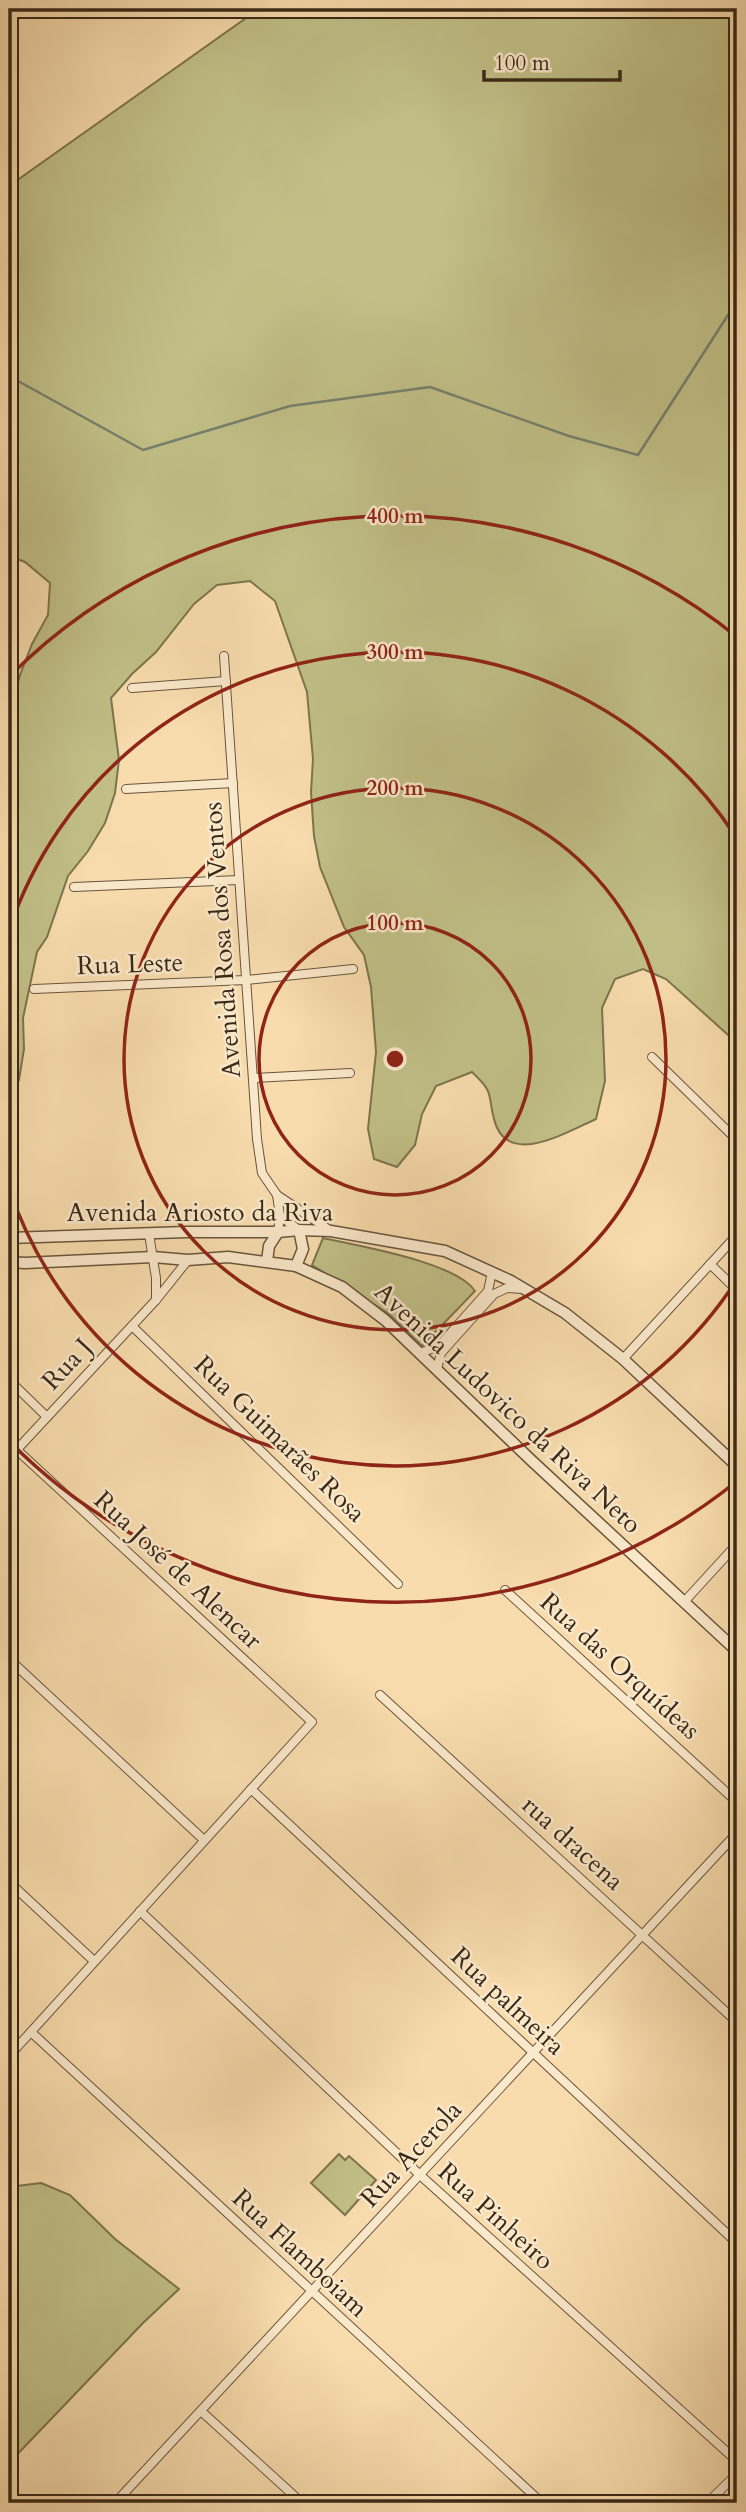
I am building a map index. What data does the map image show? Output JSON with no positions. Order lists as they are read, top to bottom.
{
  "streets": {
    "street": [
      "Avenida Rosa dos Ventos",
      "Rua Leste",
      "Avenida Ariosto da Riva",
      "Rua J",
      "Avenida Ludovico da Riva Neto",
      "Rua Guimarães Rosa",
      "Rua José de Alencar",
      "Rua das Orquídeas",
      "rua dracena",
      "Rua palmeira",
      "Rua Acerola",
      "Rua Pinheiro",
      "Rua Flamboiam"
    ]
  },
  "crossings": [
    ["Avenida Rosa dos Ventos", "Rua Leste"],
    ["Avenida Rosa dos Ventos", "Avenida Ariosto da Riva"],
    ["Rua J", "Avenida Ludovico da Riva Neto"],
    ["Rua J", "Rua Guimarães Rosa"],
    ["Rua J", "Rua José de Alencar"],
    ["Rua José de Alencar", "Rua palmeira"],
    ["rua dracena", "Rua Acerola"],
    ["Rua palmeira", "Rua Acerola"],
    ["Rua Acerola", "Rua Pinheiro"],
    ["Rua Acerola", "Rua Flamboiam"]
  ],
  "scale_bar": "100 m",
  "rings": [
    "400 m",
    "300 m",
    "200 m",
    "100 m"
  ]
}
